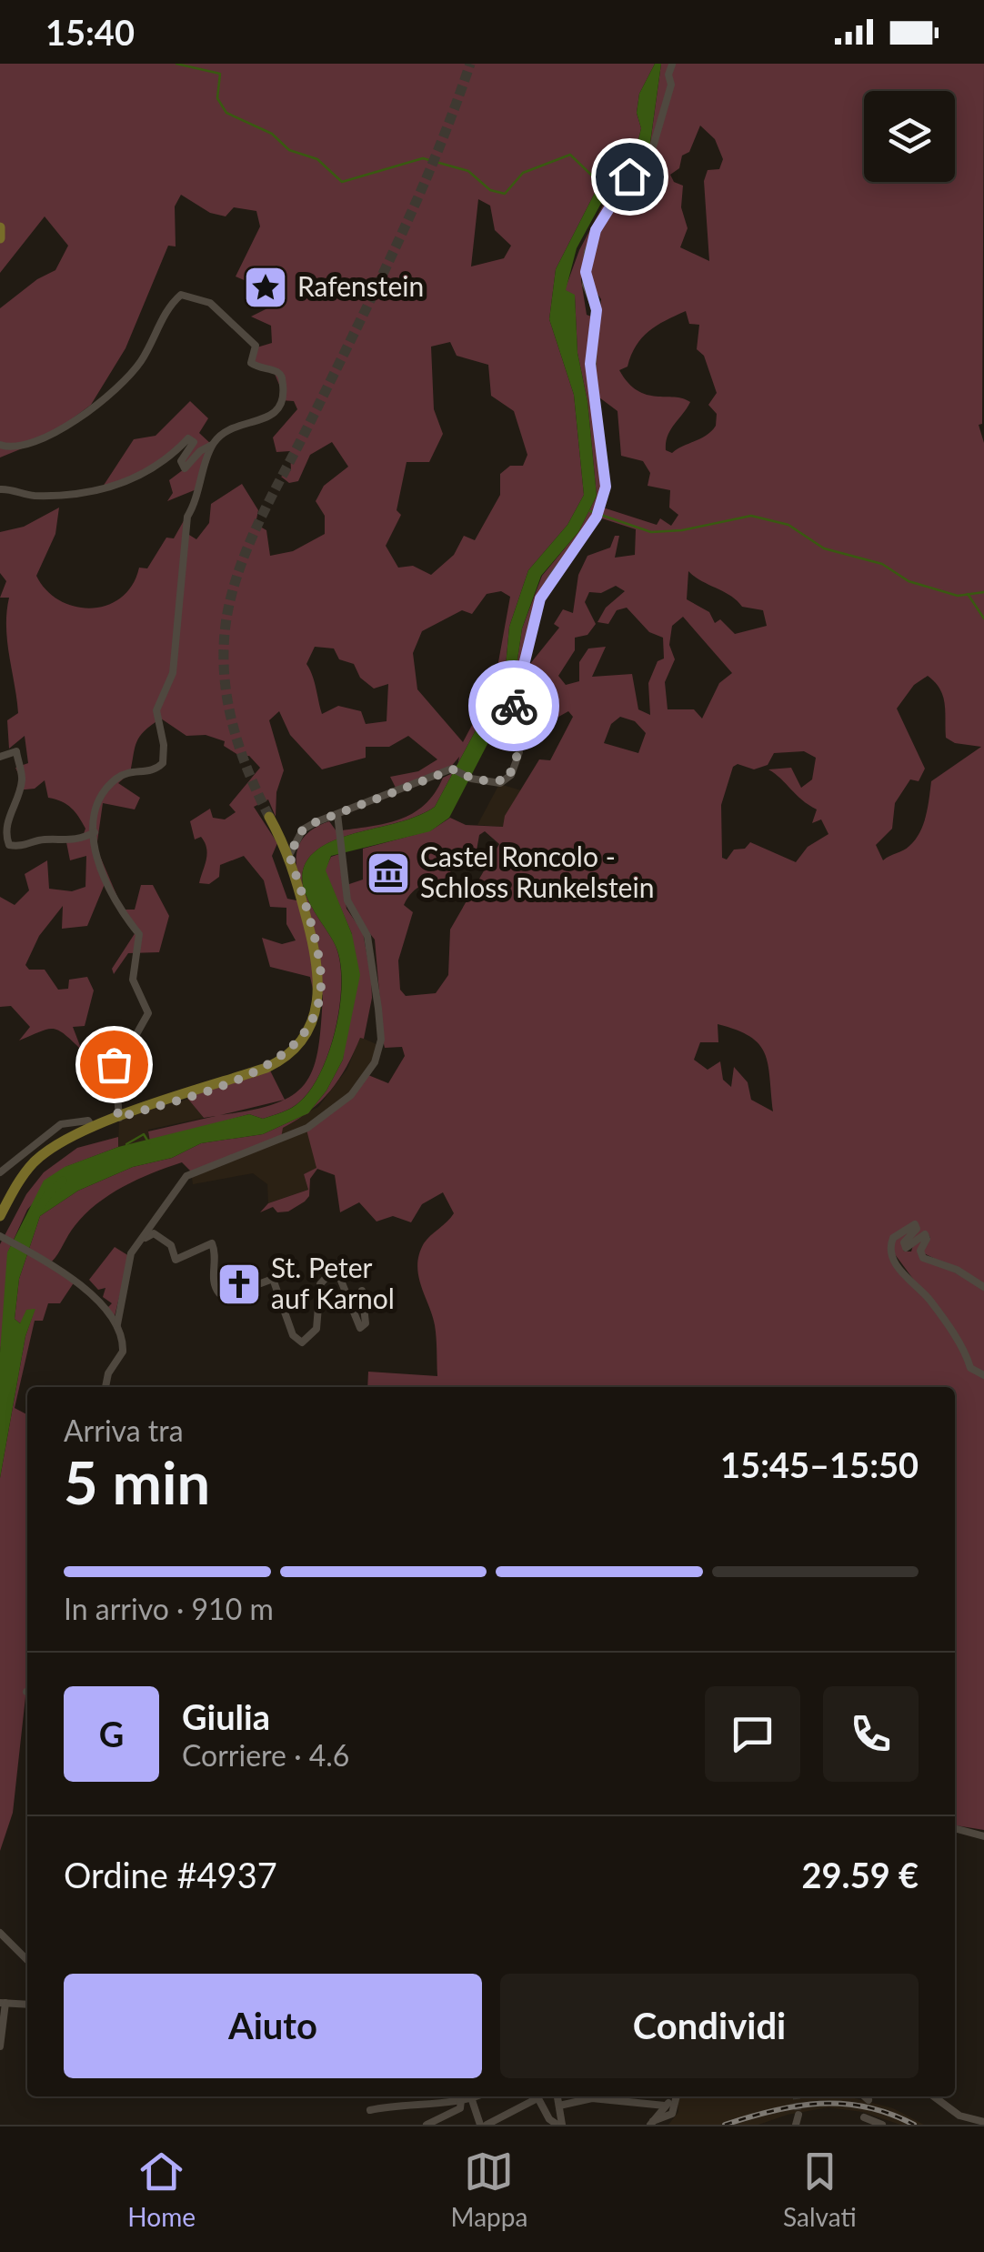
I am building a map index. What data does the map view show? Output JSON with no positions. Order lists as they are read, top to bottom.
{
  "places": {
    "place": ["Rafenstein"],
    "museum": ["Castel Roncolo - Schloss Runkelstein"],
    "church": ["St. Peter auf Karnol"]
  },
  "page": {
    "status": "15:40",
    "heading": ["5 min", "Arriva tra", "15:45–15:50"],
    "panel": [
      "Giulia",
      "Corriere · 4.6",
      "Ordine #4937",
      "29.59 €"
    ],
    "bar": "In arrivo · 910 m",
    "round": "G",
    "buttons": ["Aiuto", "Condividi"],
    "tabs": ["Home", "Mappa", "Salvati"]
  }
}
